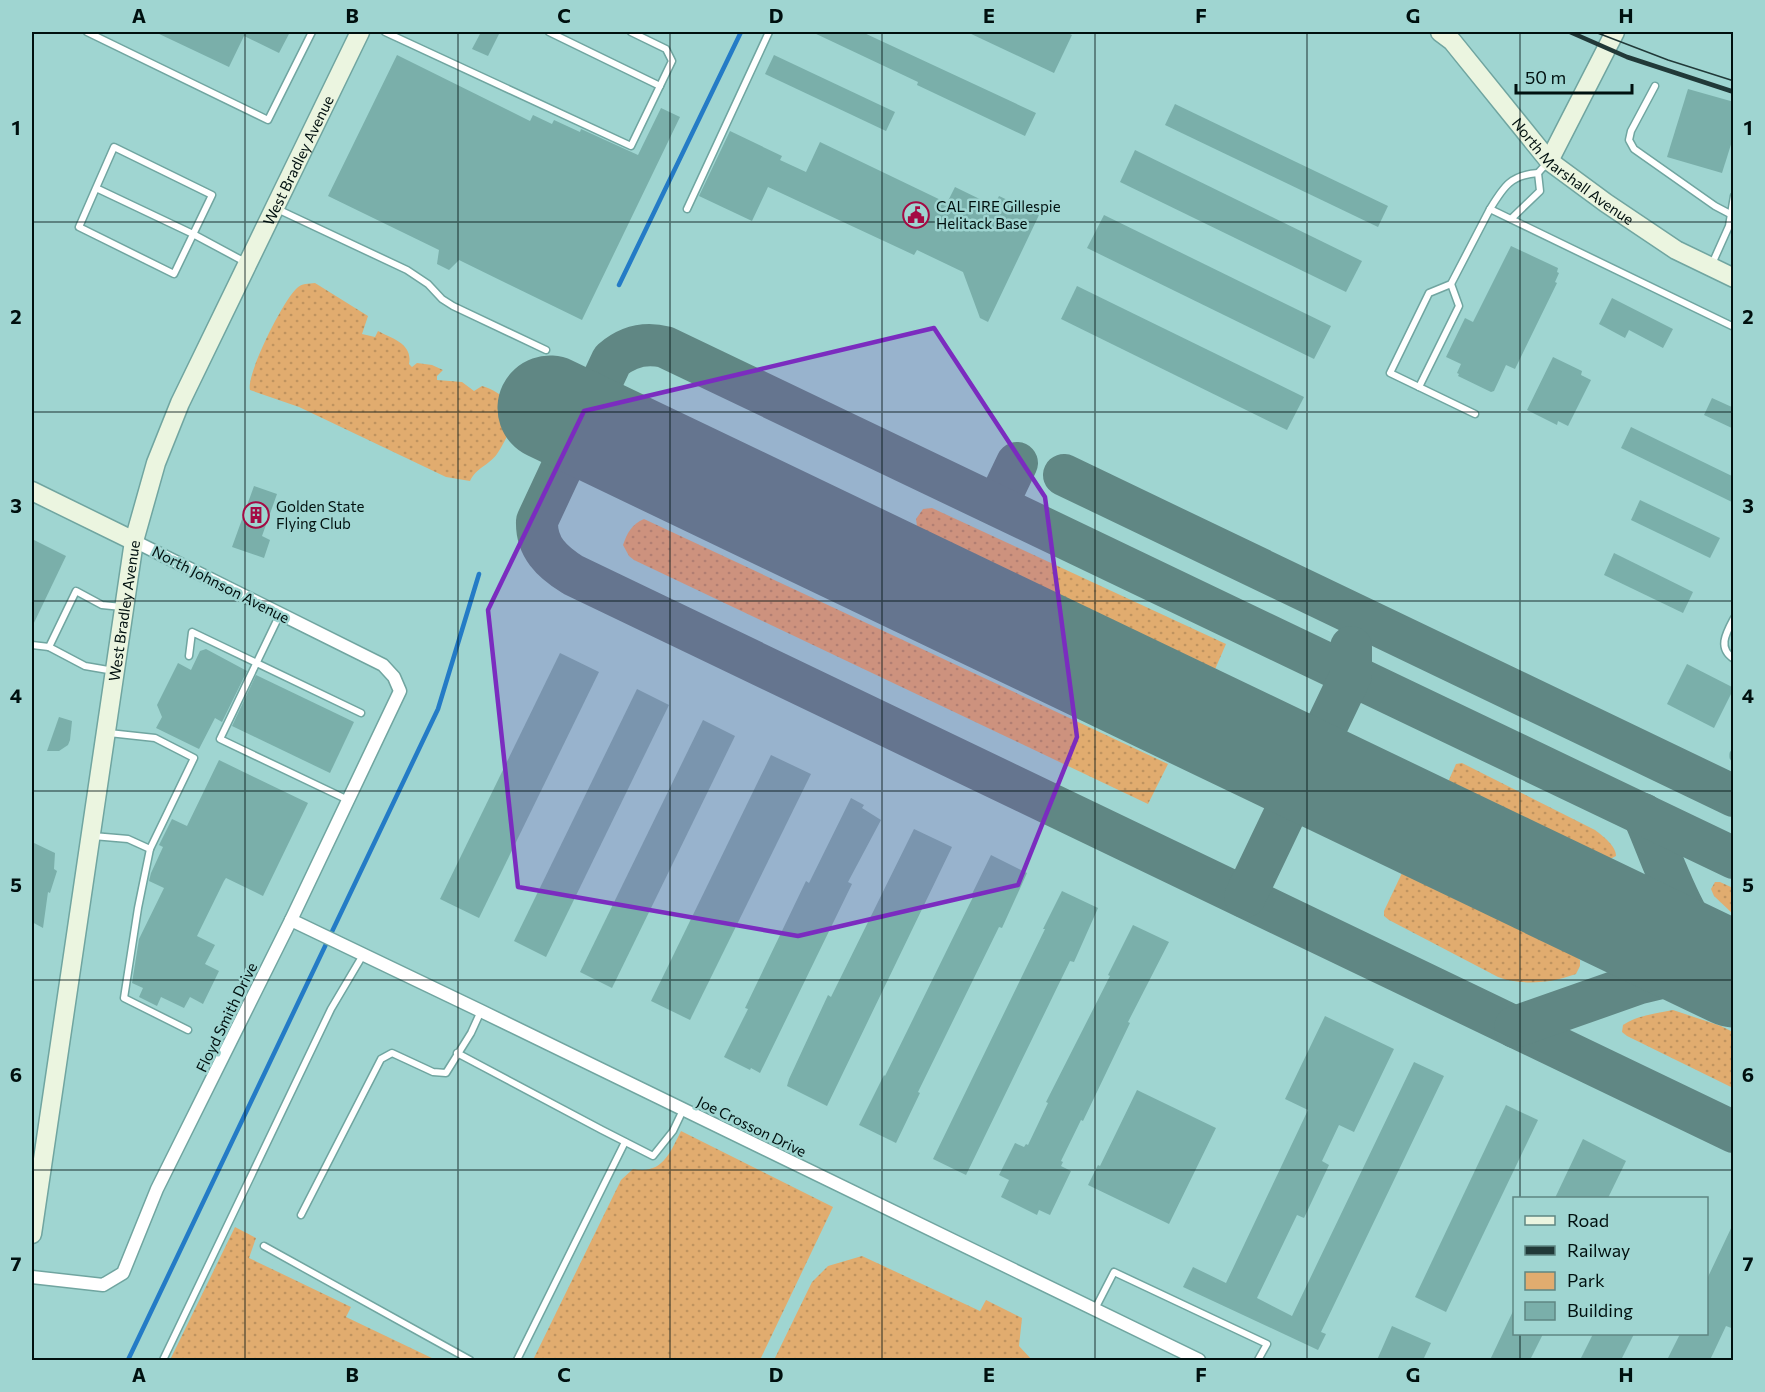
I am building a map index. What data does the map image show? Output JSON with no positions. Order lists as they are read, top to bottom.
{
  "streets": {
    "main road": ["West Bradley Avenue", "North Marshall Avenue", "North Johnson Avenue"],
    "street": ["Floyd Smith Drive", "Joe Crosson Drive"]
  },
  "crossings": [
    ["West Bradley Avenue", "North Johnson Avenue"],
    ["North Johnson Avenue", "Floyd Smith Drive"],
    ["Floyd Smith Drive", "Joe Crosson Drive"]
  ],
  "places": {
    "public building": ["CAL FIRE Gillespie Helitack Base"],
    "building": ["Golden State Flying Club"]
  },
  "legend": [
    "Road",
    "Railway",
    "Park",
    "Building"
  ],
  "scale_bar": "50 m",
  "grid": {
    "columns": [
      "A",
      "B",
      "C",
      "D",
      "E",
      "F",
      "G",
      "H"
    ],
    "rows": [
      "1",
      "2",
      "3",
      "4",
      "5",
      "6",
      "7"
    ]
  }
}
